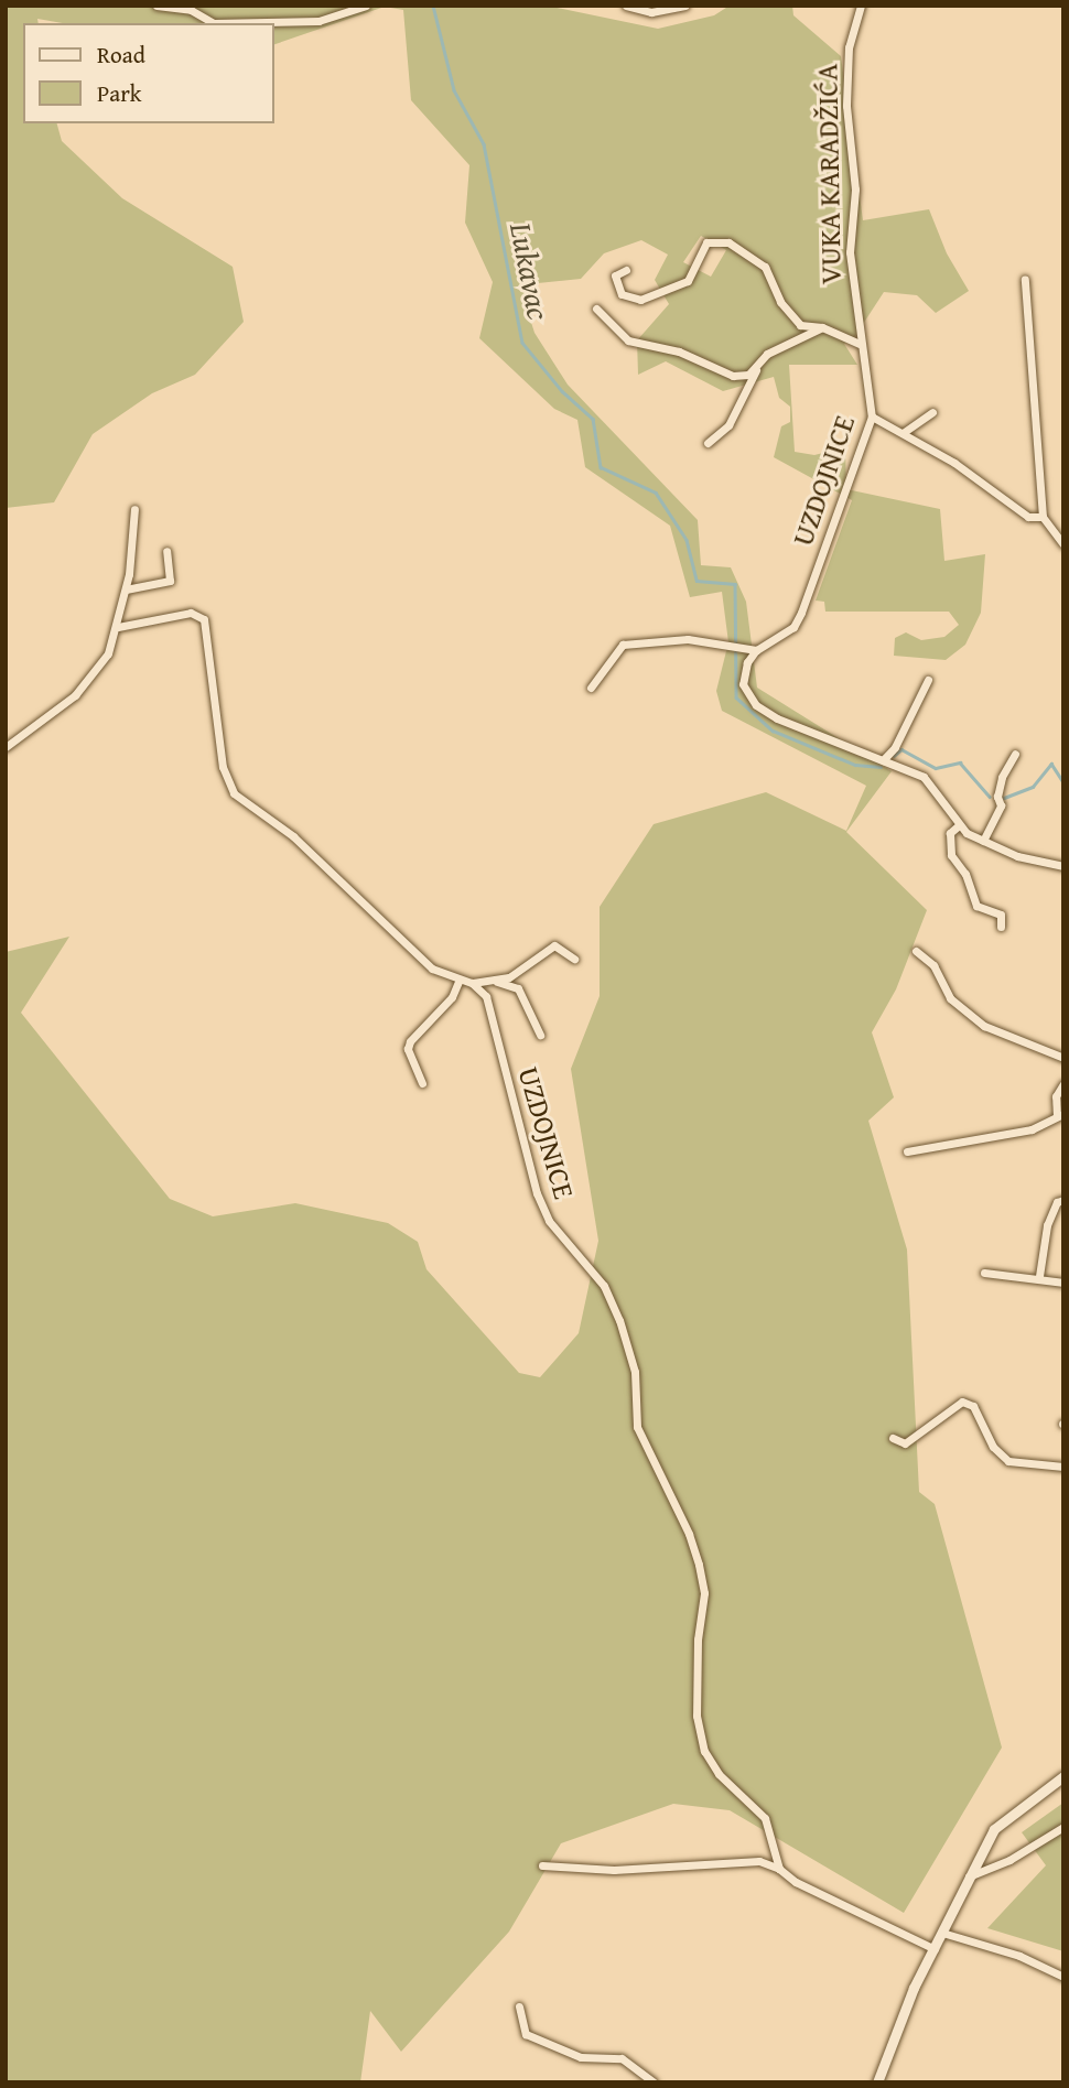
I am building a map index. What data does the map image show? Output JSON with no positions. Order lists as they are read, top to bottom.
{
  "streets": {
    "street": ["VUKA KARADŽIĆA", "UZDOJNICE"]
  },
  "crossings": [
    ["VUKA KARADŽIĆA", "UZDOJNICE"]
  ],
  "water": ["Lukavac"],
  "legend": ["Road", "Park"]
}
